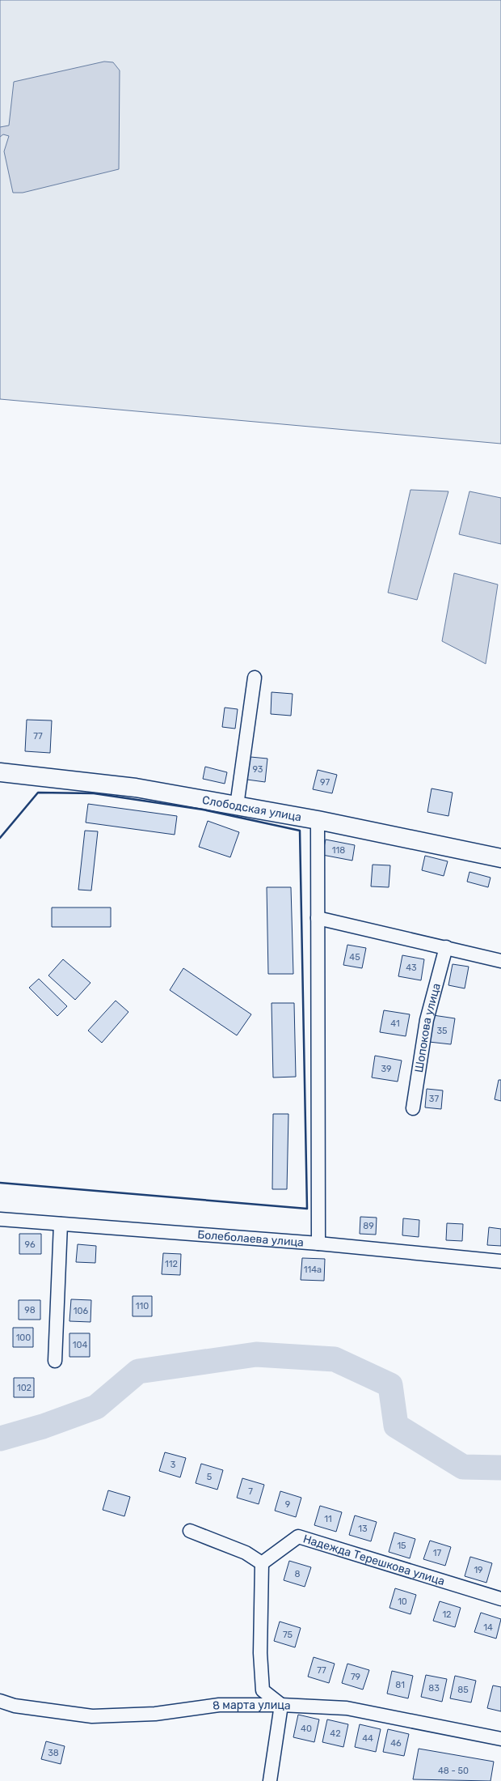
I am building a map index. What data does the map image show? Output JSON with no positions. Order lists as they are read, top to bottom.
{
  "streets": {
    "street": [
      "Слободская улица",
      "Шопокова улица",
      "Болеболаева улица",
      "Надежда Терешкова улица",
      "8 марта улица"
    ]
  },
  "house_numbers": [
    "77",
    "93",
    "97",
    "118",
    "45",
    "43",
    "41",
    "35",
    "39",
    "37",
    "89",
    "96",
    "112",
    "114а",
    "110",
    "98",
    "106",
    "100",
    "104",
    "102",
    "3",
    "5",
    "7",
    "9",
    "11",
    "13",
    "15",
    "17",
    "19",
    "8",
    "10",
    "12",
    "14",
    "75",
    "77",
    "79",
    "81",
    "83",
    "85",
    "40",
    "42",
    "44",
    "46",
    "38",
    "48 - 50"
  ]
}
